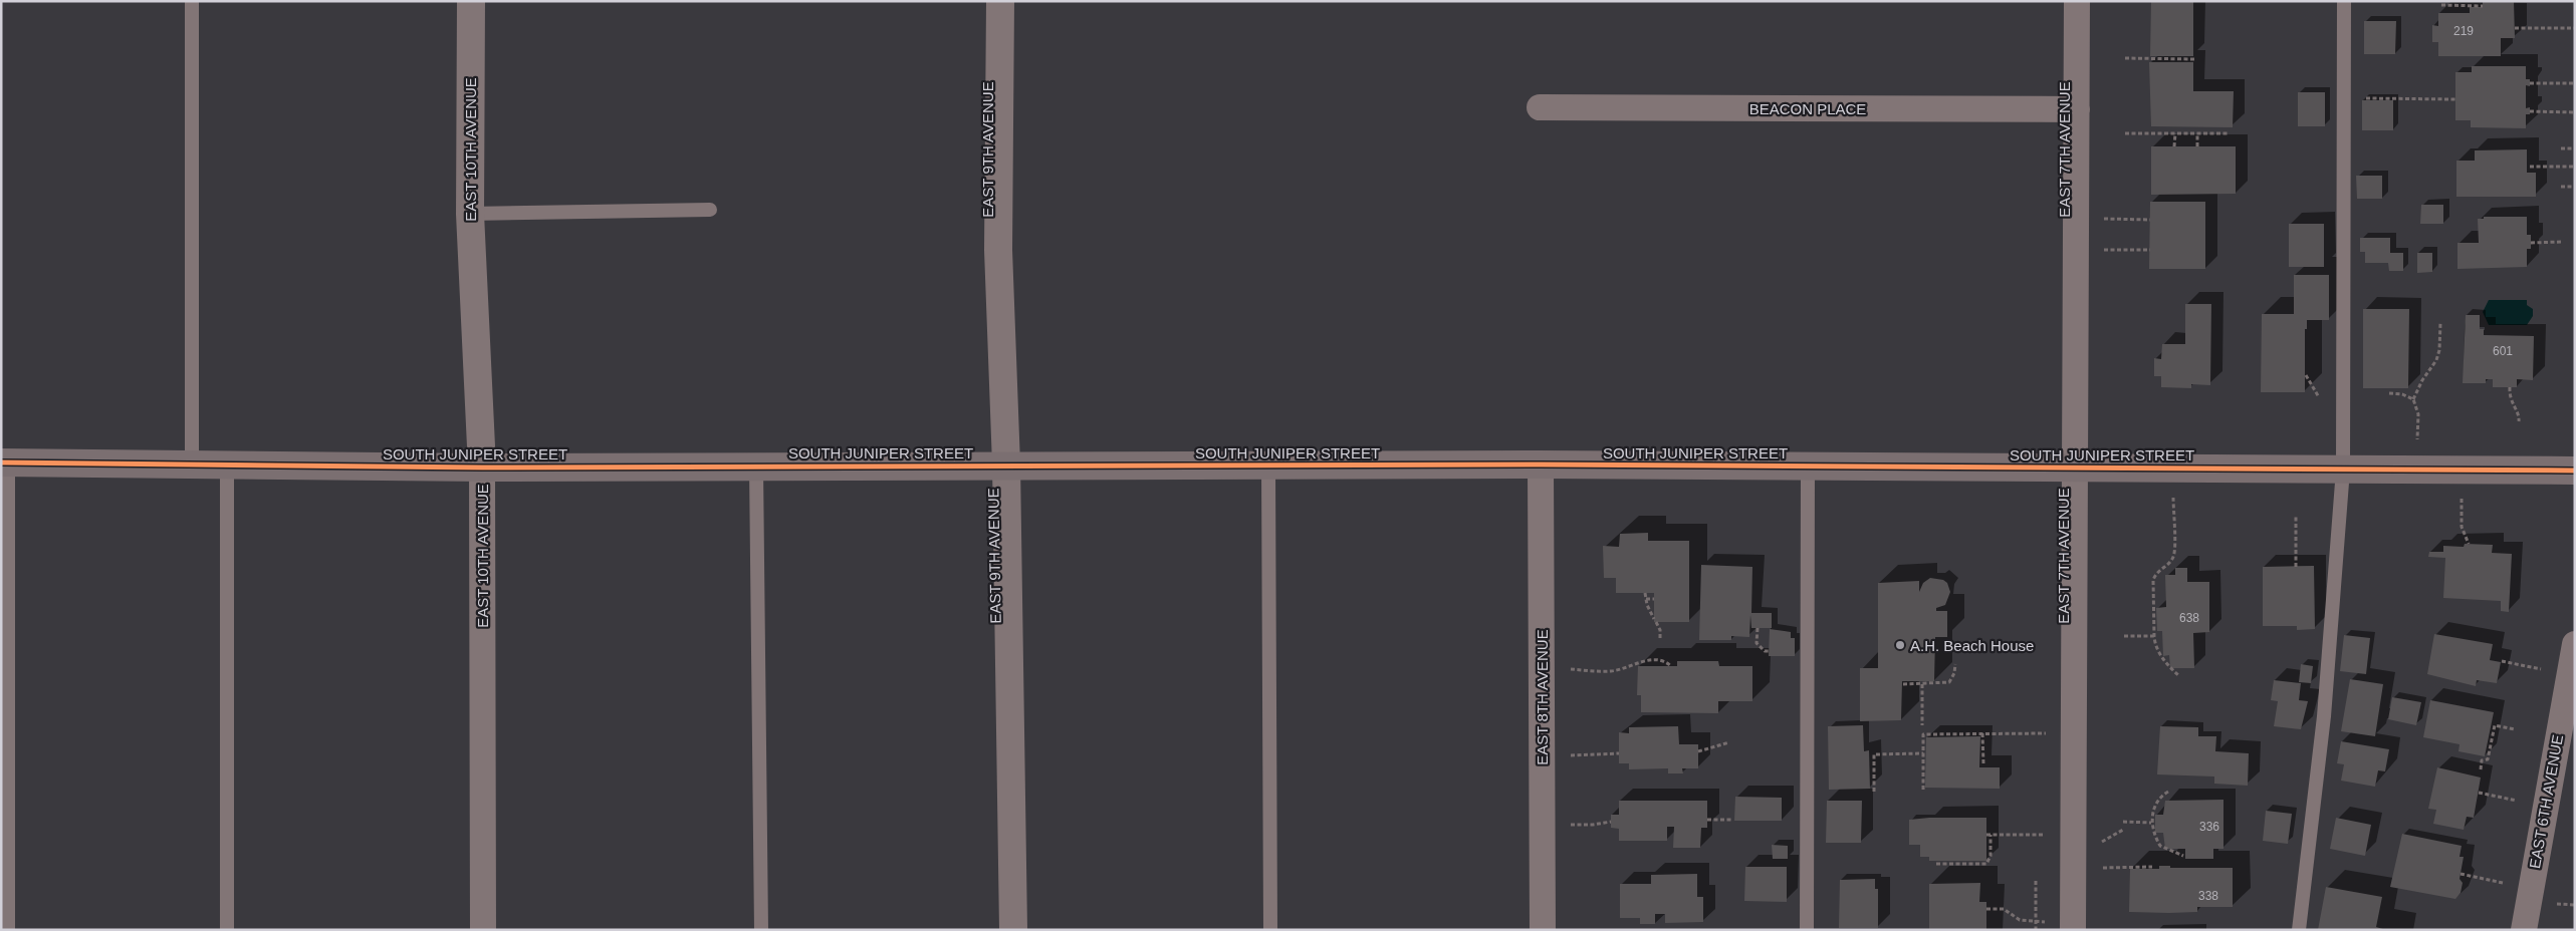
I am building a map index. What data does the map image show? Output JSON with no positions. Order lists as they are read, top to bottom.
{
  "streets": {
    "main road": ["SOUTH JUNIPER STREET"],
    "street": [
      "BEACON PLACE",
      "EAST 10TH AVENUE",
      "EAST 9TH AVENUE",
      "EAST 7TH AVENUE",
      "EAST 8TH AVENUE",
      "EAST 6TH AVENUE"
    ]
  },
  "crossings": [
    ["BEACON PLACE", "EAST 7TH AVENUE"],
    ["EAST 10TH AVENUE", "SOUTH JUNIPER STREET"],
    ["EAST 9TH AVENUE", "SOUTH JUNIPER STREET"],
    ["EAST 7TH AVENUE", "SOUTH JUNIPER STREET"],
    ["SOUTH JUNIPER STREET", "EAST 8TH AVENUE"]
  ],
  "places": ["A.H. Beach House"],
  "house_numbers": [
    "219",
    "601",
    "638",
    "336",
    "338"
  ]
}
